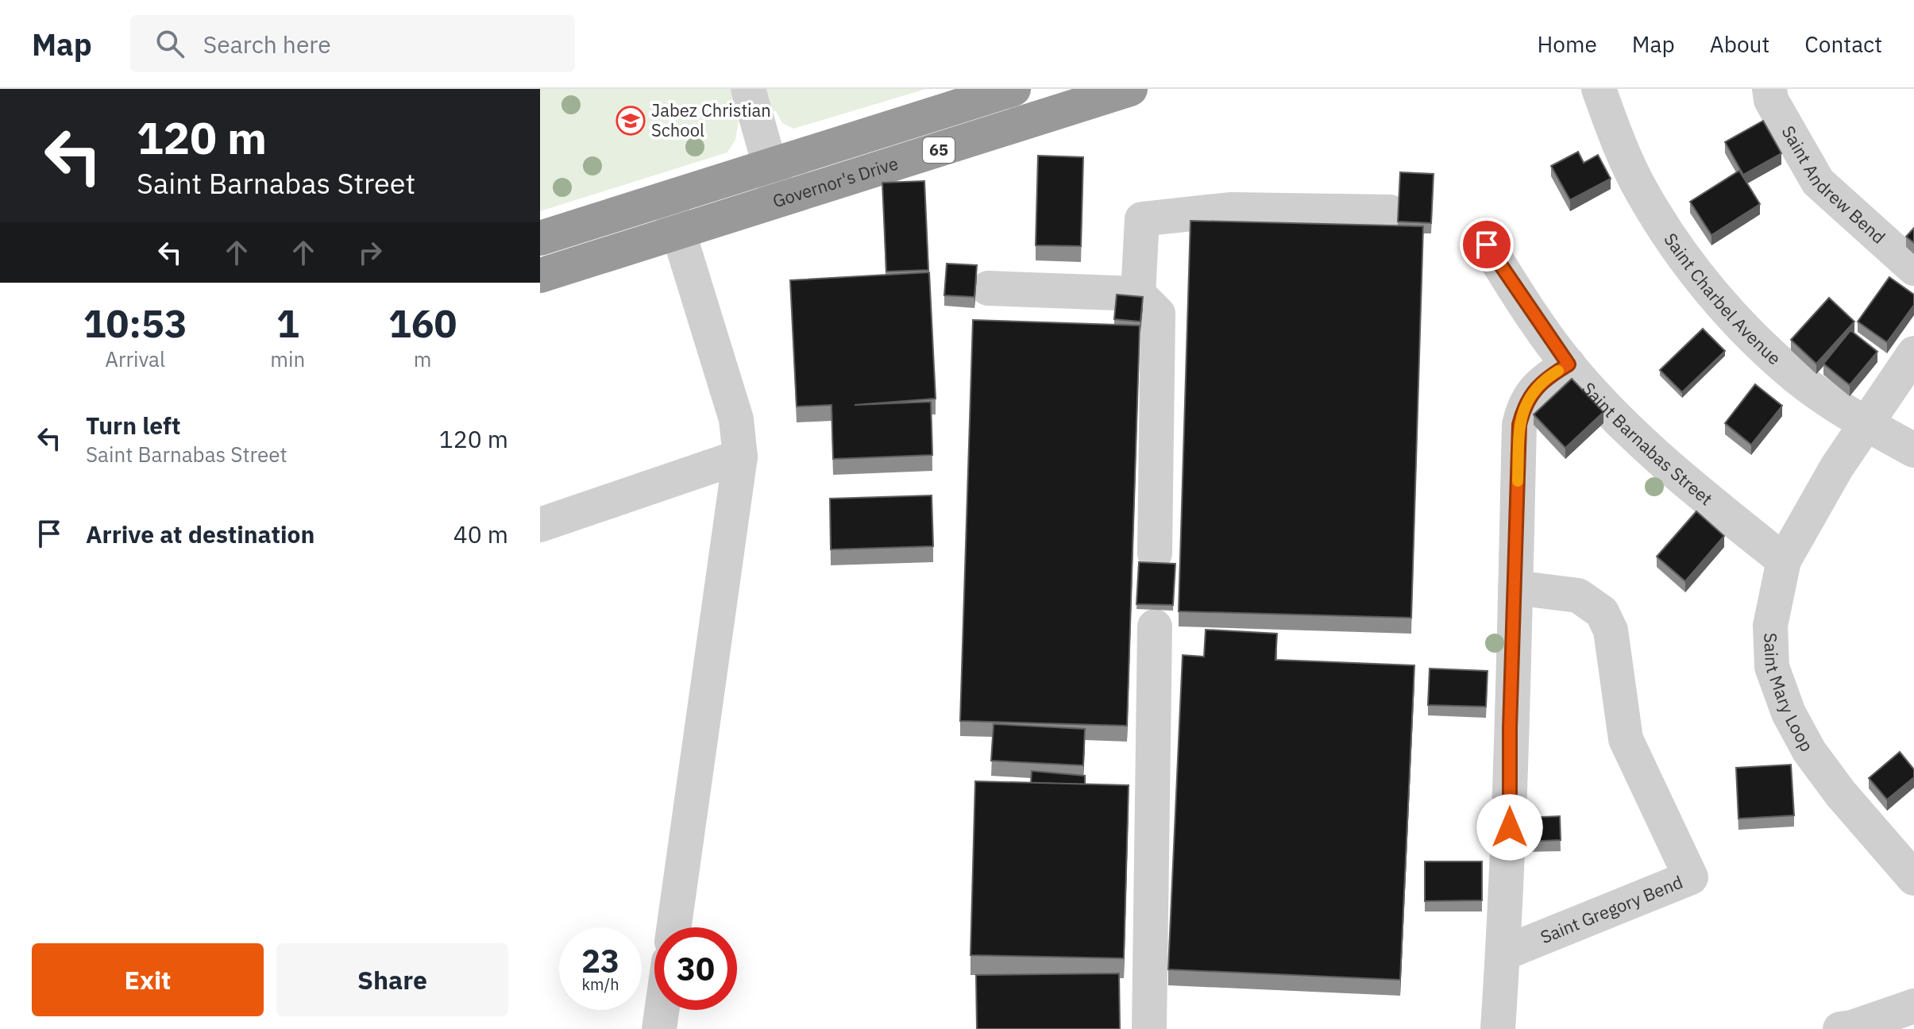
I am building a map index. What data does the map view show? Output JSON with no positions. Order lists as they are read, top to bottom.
{
  "streets": {
    "highway": ["65", "Governor's Drive"],
    "street": [
      "Saint Andrew Bend",
      "Saint Charbel Avenue",
      "Saint Barnabas Street",
      "Saint Mary Loop",
      "Saint Gregory Bend"
    ]
  },
  "crossings": [
    ["Saint Charbel Avenue", "Saint Mary Loop"],
    ["Saint Barnabas Street", "Saint Mary Loop"]
  ],
  "places": {
    "school or university": ["Jabez Christian School"]
  },
  "page": {
    "header": "Map",
    "search": "Search here",
    "nav": [
      "Home",
      "Map",
      "About",
      "Contact"
    ],
    "turn": ["120 m", "Saint Barnabas Street"],
    "eta": [
      "10:53",
      "Arrival",
      "1",
      "min",
      "160",
      "m"
    ],
    "list": [
      {
        "name": "Turn left",
        "note": "Saint Barnabas Street",
        "value": "120 m"
      },
      {
        "name": "Arrive at destination",
        "value": "40 m"
      }
    ],
    "speed": "23 km/h",
    "limit": "30",
    "buttons": ["Exit", "Share"]
  }
}
